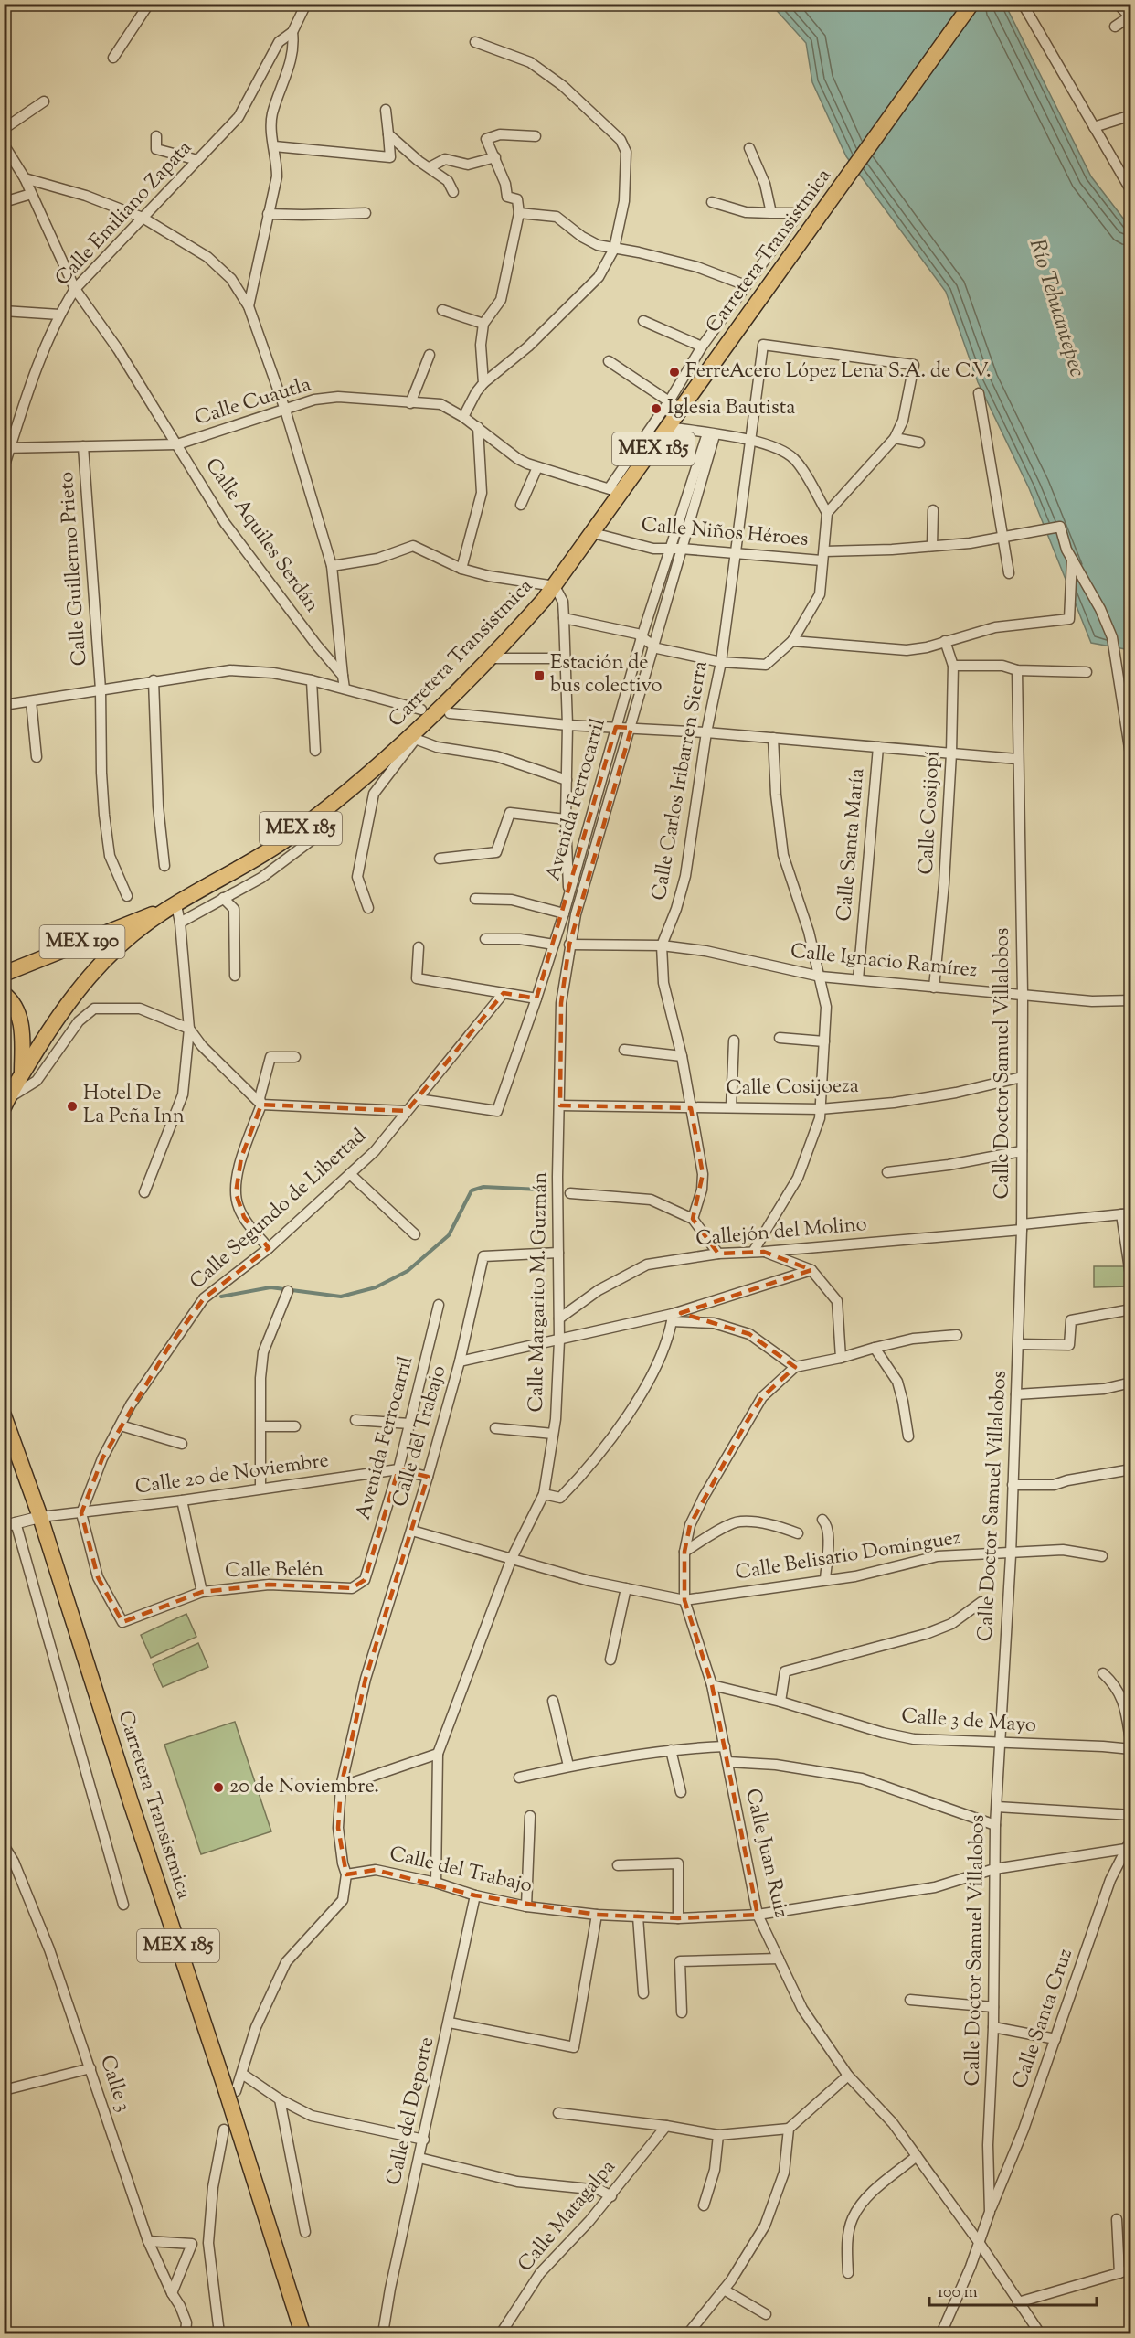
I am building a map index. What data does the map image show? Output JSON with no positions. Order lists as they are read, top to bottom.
{
  "streets": {
    "main road": ["Carretera Transistmica", "MEX 185", "MEX 190"],
    "street": [
      "Calle Emiliano Zapata",
      "Calle Cuautla",
      "Calle Niños Héroes",
      "Calle Aquiles Serdán",
      "Calle Guillermo Prieto",
      "Calle Carlos Iribarren Sierra",
      "Avenida Ferrocarril",
      "Calle Cosijopí",
      "Calle Santa María",
      "Calle Ignacio Ramírez",
      "Calle Doctor Samuel Villalobos",
      "Calle Cosijoeza",
      "Calle Segundo de Libertad",
      "Callejón del Molino",
      "Calle Margarito M. Guzmán",
      "Calle del Trabajo",
      "Calle 20 de Noviembre",
      "Calle Belisario Domínguez",
      "Calle Belén",
      "Calle 3 de Mayo",
      "Calle Juan Ruiz",
      "Calle Santa Cruz",
      "Calle 3",
      "Calle del Deporte",
      "Calle Matagalpa"
    ]
  },
  "crossings": [
    ["Calle Emiliano Zapata", "Calle Cuautla"],
    ["Calle Emiliano Zapata", "Calle Aquiles Serdán"],
    ["Carretera Transistmica", "Calle Cuautla"],
    ["Carretera Transistmica", "Calle Niños Héroes"],
    ["Carretera Transistmica", "Calle 20 de Noviembre"],
    ["Calle Cuautla", "Calle Aquiles Serdán"],
    ["Calle Cuautla", "Calle Guillermo Prieto"],
    ["Calle Niños Héroes", "Calle Carlos Iribarren Sierra"],
    ["Calle Niños Héroes", "Avenida Ferrocarril"],
    ["Calle Niños Héroes", "Calle Margarito M. Guzmán"],
    ["Calle Carlos Iribarren Sierra", "Calle Ignacio Ramírez"],
    ["Calle Carlos Iribarren Sierra", "Calle Cosijoeza"],
    ["Avenida Ferrocarril", "Calle Segundo de Libertad"],
    ["Avenida Ferrocarril", "Calle Margarito M. Guzmán"],
    ["Avenida Ferrocarril", "Calle 20 de Noviembre"],
    ["Avenida Ferrocarril", "Calle Belén"],
    ["Calle Cosijopí", "Calle Ignacio Ramírez"],
    ["Calle Santa María", "Calle Ignacio Ramírez"],
    ["Calle Ignacio Ramírez", "Calle Doctor Samuel Villalobos"],
    ["Calle Ignacio Ramírez", "Calle Margarito M. Guzmán"],
    ["Calle Doctor Samuel Villalobos", "Calle Cosijoeza"],
    ["Calle Doctor Samuel Villalobos", "Callejón del Molino"],
    ["Calle Doctor Samuel Villalobos", "Calle del Trabajo"],
    ["Calle Doctor Samuel Villalobos", "Calle Belisario Domínguez"],
    ["Calle Doctor Samuel Villalobos", "Calle 3 de Mayo"],
    ["Calle Doctor Samuel Villalobos", "Calle Juan Ruiz"],
    ["Calle Doctor Samuel Villalobos", "Calle Santa Cruz"],
    ["Calle Cosijoeza", "Calle Margarito M. Guzmán"],
    ["Calle Segundo de Libertad", "Calle 20 de Noviembre"],
    ["Calle Segundo de Libertad", "Calle Belén"],
    ["Callejón del Molino", "Calle Margarito M. Guzmán"],
    ["Calle Margarito M. Guzmán", "Calle del Trabajo"],
    ["Calle Margarito M. Guzmán", "Calle Belisario Domínguez"],
    ["Calle del Trabajo", "Calle 20 de Noviembre"],
    ["Calle del Trabajo", "Calle Belisario Domínguez"],
    ["Calle del Trabajo", "Calle Juan Ruiz"],
    ["Calle del Trabajo", "Calle Santa Cruz"],
    ["Calle del Trabajo", "Calle del Deporte"],
    ["Calle 20 de Noviembre", "Calle Belén"],
    ["Calle Belisario Domínguez", "Calle Juan Ruiz"],
    ["Calle 3 de Mayo", "Calle Juan Ruiz"]
  ],
  "water": ["Río Tehuantepec"],
  "places": {
    "other": [
      "FerreAcero López Lena S.A. de C.V.",
      "Iglesia Bautista",
      "Hotel De La Peña Inn",
      "20 de Noviembre."
    ],
    "transit": ["Estación de bus colectivo"]
  },
  "scale_bar": "100 m"
}
